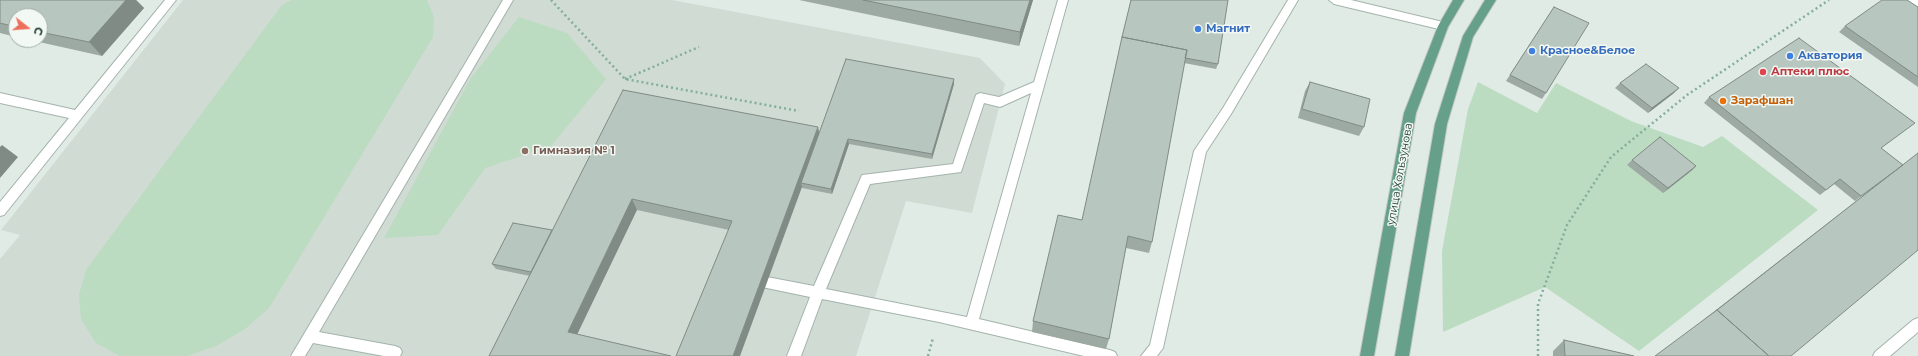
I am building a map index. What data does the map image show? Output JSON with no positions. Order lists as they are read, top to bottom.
{
  "streets": {
    "main road": ["улица Хользунова"]
  },
  "places": [
    "Магнит",
    "Красное&Белое",
    "Акватория",
    "Аптеки плюс",
    "Зарафшан",
    "Гимназия № 1"
  ],
  "north": "right"
}
